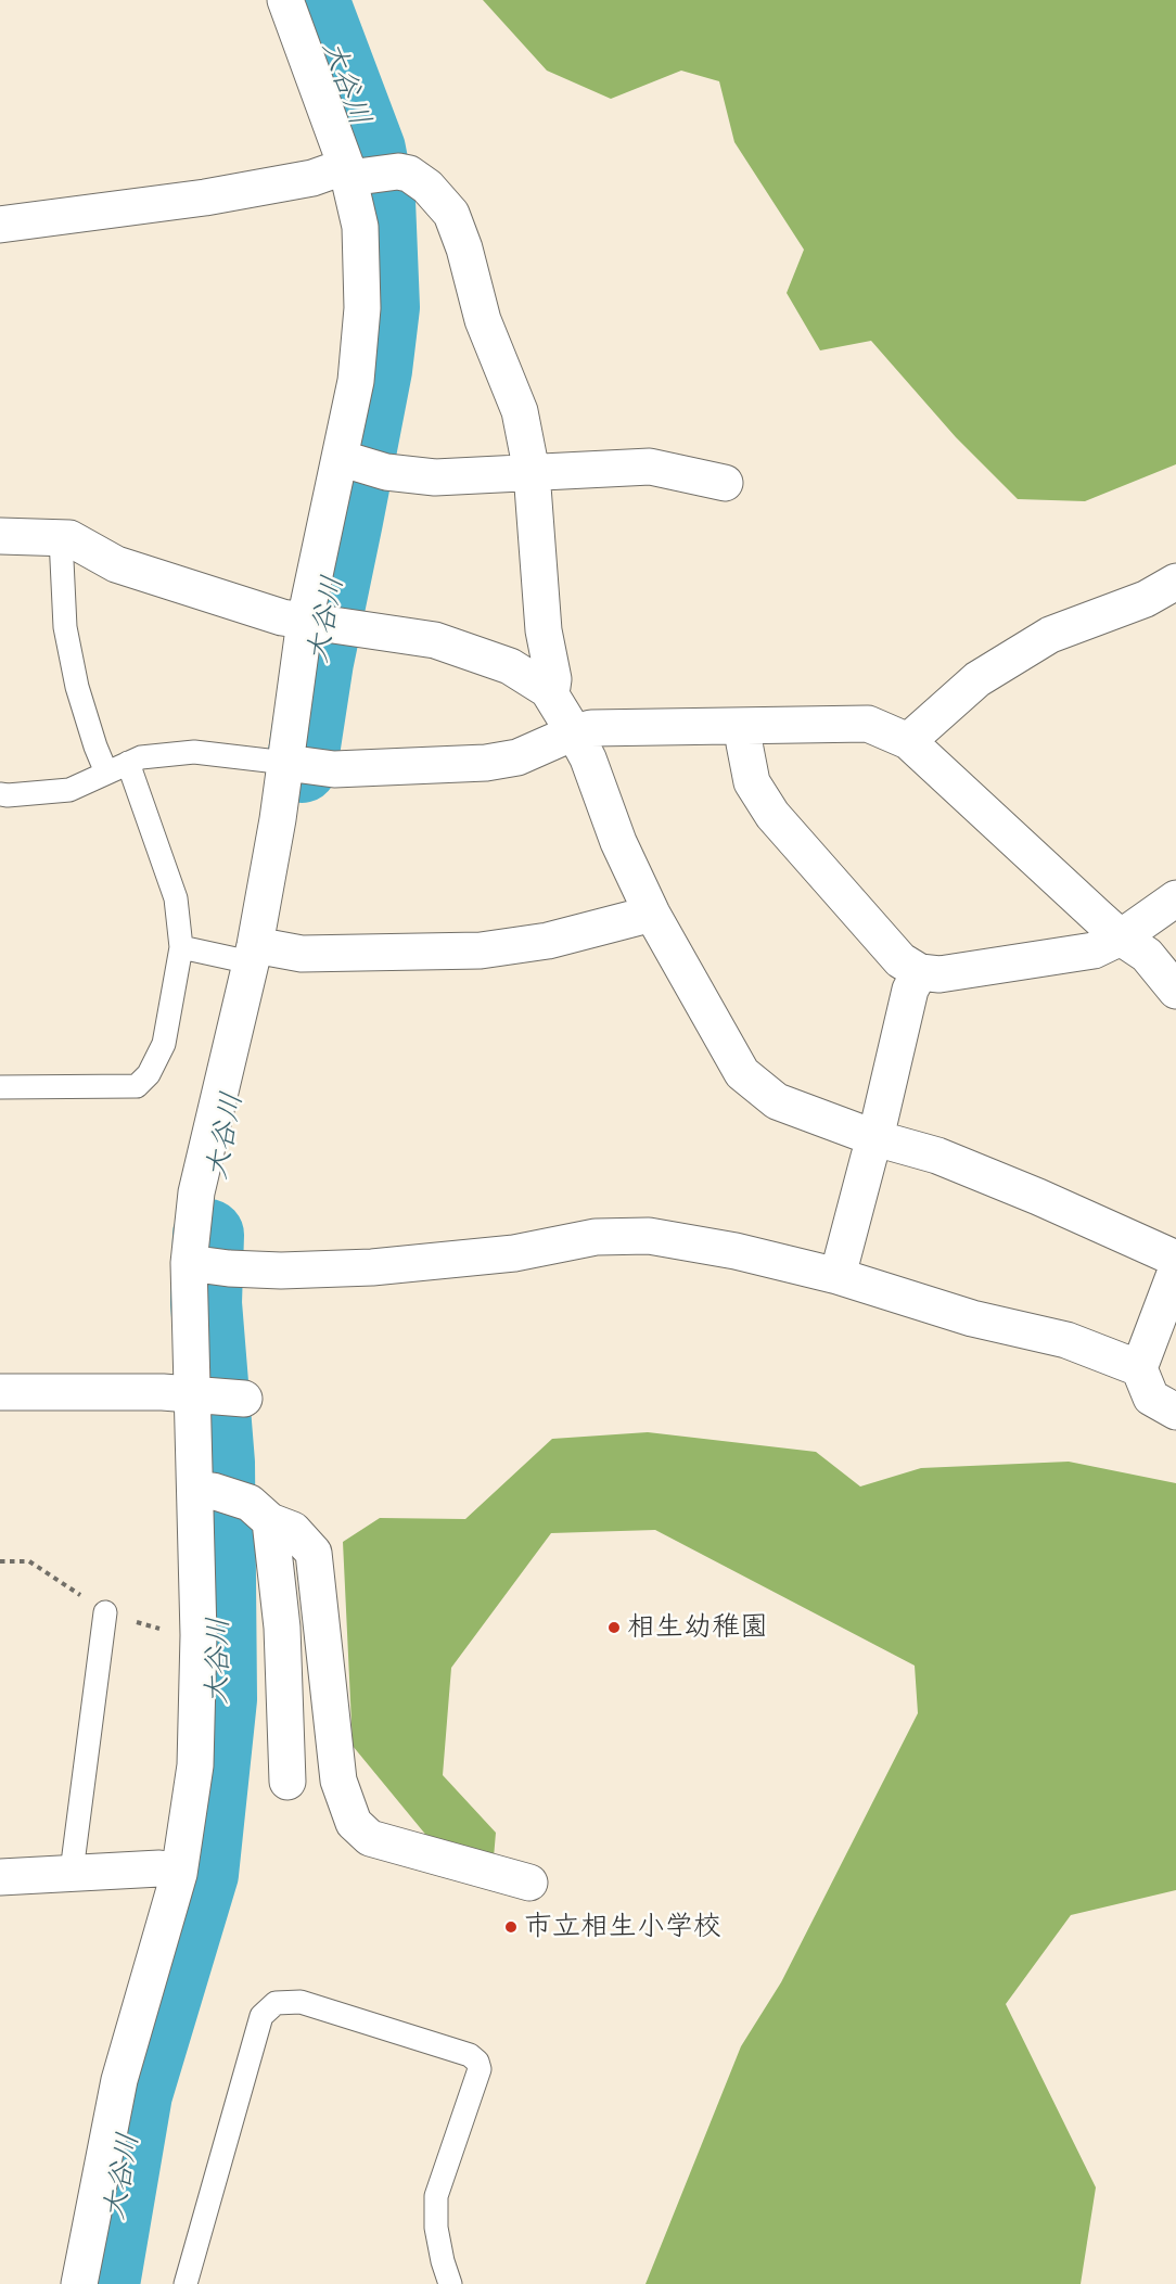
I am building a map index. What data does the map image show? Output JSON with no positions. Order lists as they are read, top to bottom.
{
  "water": ["大谷川"],
  "places": ["相生幼稚園", "市立相生小学校"]
}
